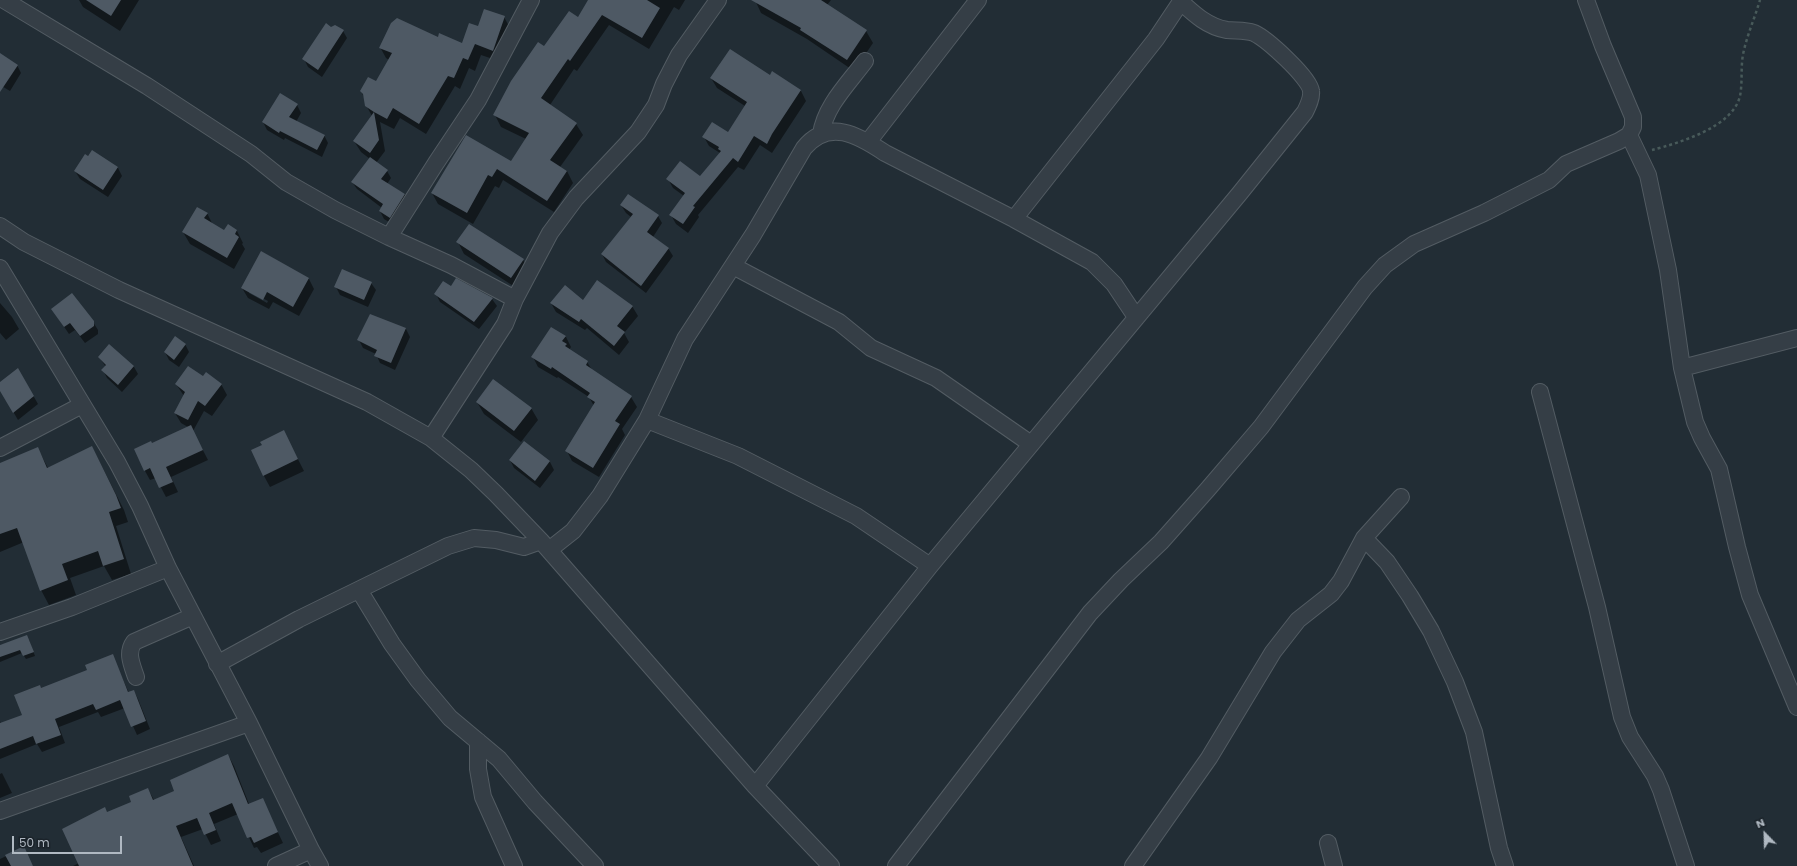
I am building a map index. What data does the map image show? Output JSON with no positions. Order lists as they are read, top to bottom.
{
  "scale_bar": "50 m",
  "north": "top left"
}
